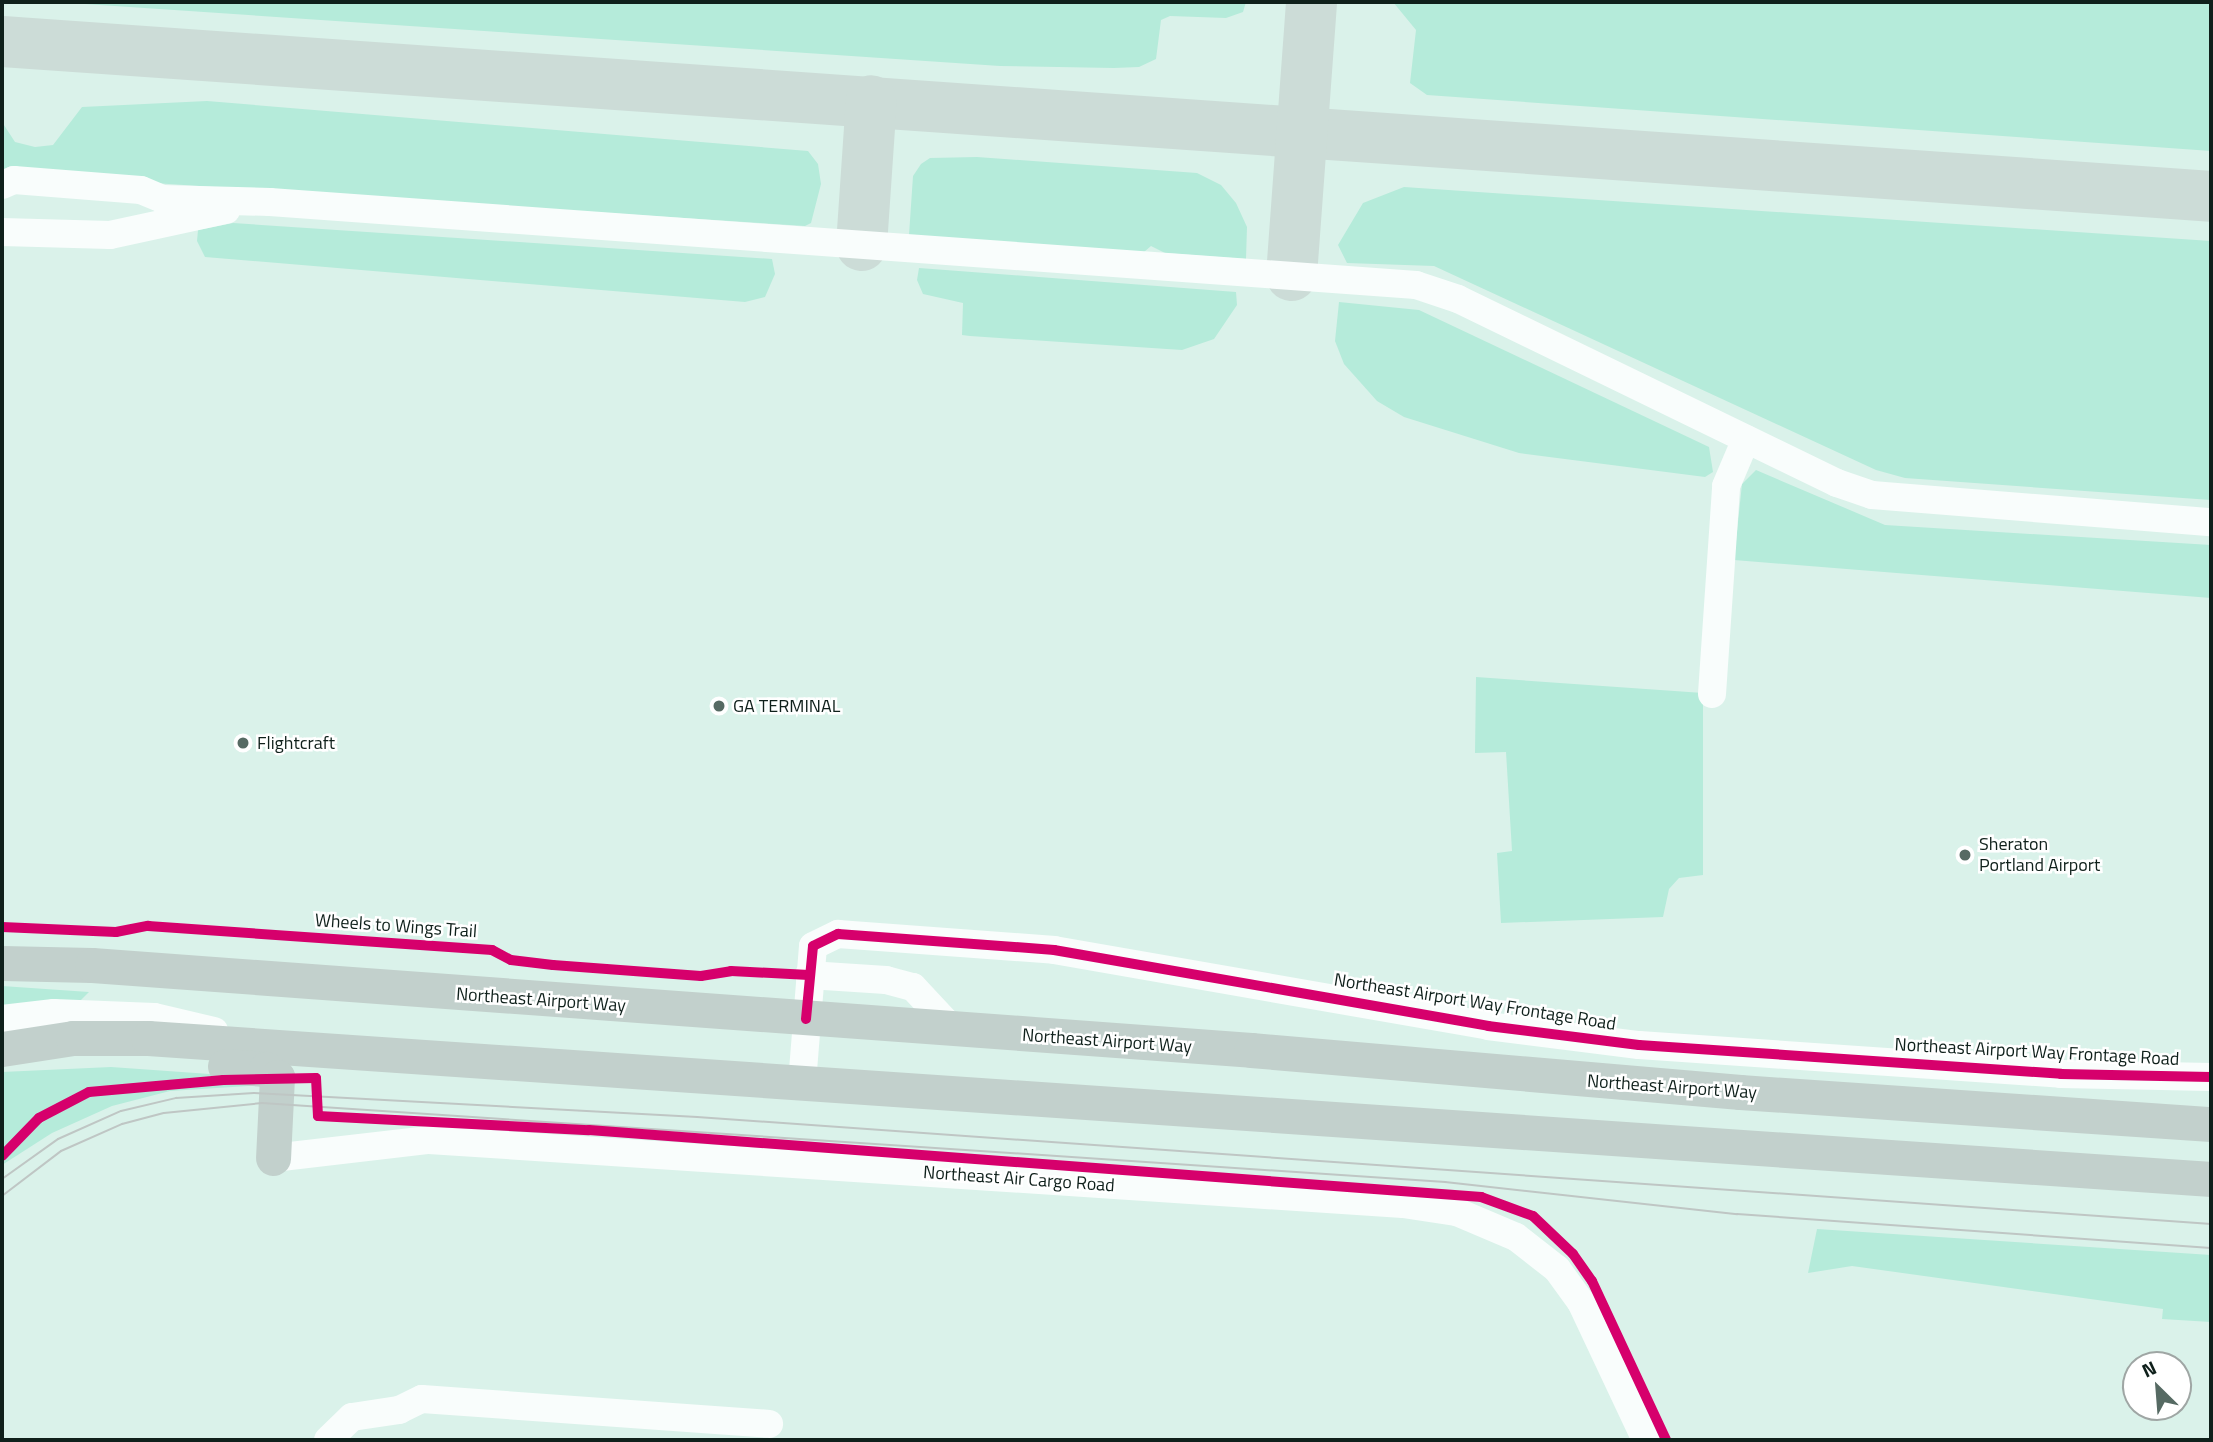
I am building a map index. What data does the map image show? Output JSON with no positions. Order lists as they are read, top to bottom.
{
  "streets": {
    "main road": ["Northeast Airport Way"],
    "street": ["Northeast Airport Way Frontage Road", "Northeast Air Cargo Road"],
    "cycle path": ["Wheels to Wings Trail"]
  },
  "crossings": [
    ["Northeast Airport Way", "Northeast Airport Way Frontage Road"]
  ],
  "places": ["GA TERMINAL", "Flightcraft", "Sheraton Portland Airport"],
  "north": "top left"
}
